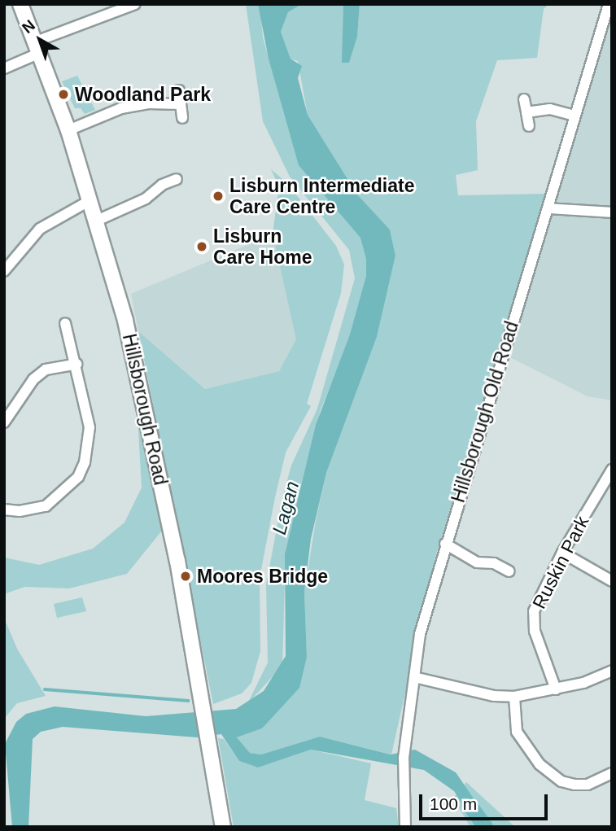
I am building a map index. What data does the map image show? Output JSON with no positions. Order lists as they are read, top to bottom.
{
  "streets": {
    "highway": ["Hillsborough Road"],
    "street": ["Hillsborough Old Road", "Ruskin Park"]
  },
  "water": ["Lagan"],
  "places": [
    "Woodland Park",
    "Lisburn Intermediate Care Centre",
    "Lisburn Care Home",
    "Moores Bridge"
  ],
  "scale_bar": "100 m",
  "north": "top left"
}
